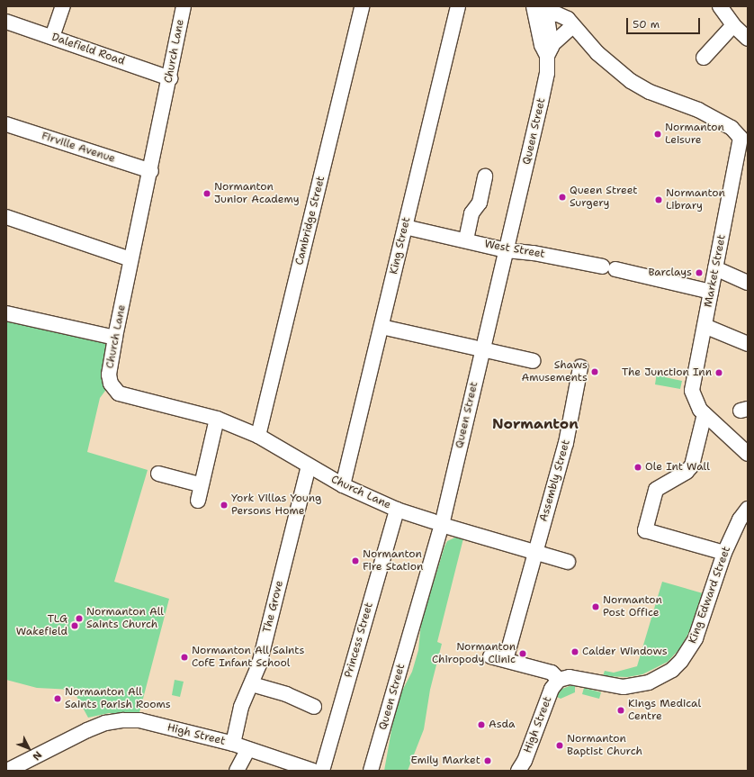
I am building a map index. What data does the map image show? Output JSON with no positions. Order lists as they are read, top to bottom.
{
  "streets": {
    "street": [
      "Dalefield Road",
      "Church Lane",
      "Queen Street",
      "Firville Avenue",
      "Cambridge Street",
      "King Street",
      "West Street",
      "Market Street",
      "Assembly Street",
      "King Edward Street",
      "The Grove",
      "Princess Street",
      "High Street"
    ]
  },
  "crossings": [
    ["Dalefield Road", "Church Lane"],
    ["Church Lane", "Queen Street"],
    ["Church Lane", "Firville Avenue"],
    ["Church Lane", "Cambridge Street"],
    ["Church Lane", "King Street"],
    ["Church Lane", "Assembly Street"],
    ["Church Lane", "The Grove"],
    ["Church Lane", "Princess Street"],
    ["Queen Street", "West Street"],
    ["King Street", "West Street"],
    ["West Street", "Market Street"],
    ["King Edward Street", "High Street"],
    ["The Grove", "High Street"]
  ],
  "districts": ["Normanton"],
  "places": [
    "Normanton Leisure",
    "Normanton Junior Academy",
    "Queen Street Surgery",
    "Normanton Library",
    "Barclays",
    "Shaws Amusements",
    "The Junction Inn",
    "Ole Int Wall",
    "York Villas Young Persons Home",
    "Normanton Fire Station",
    "Normanton Post Office",
    "Normanton All Saints Church",
    "TLG Wakefield",
    "Calder Windows",
    "Normanton Chiropody Clinic",
    "Normanton All Saints CofE Infant School",
    "Normanton All Saints Parish Rooms",
    "Kings Medical Centre",
    "Asda",
    "Normanton Baptist Church",
    "Emily Market"
  ],
  "scale_bar": "50 m",
  "north": "bottom right"
}
